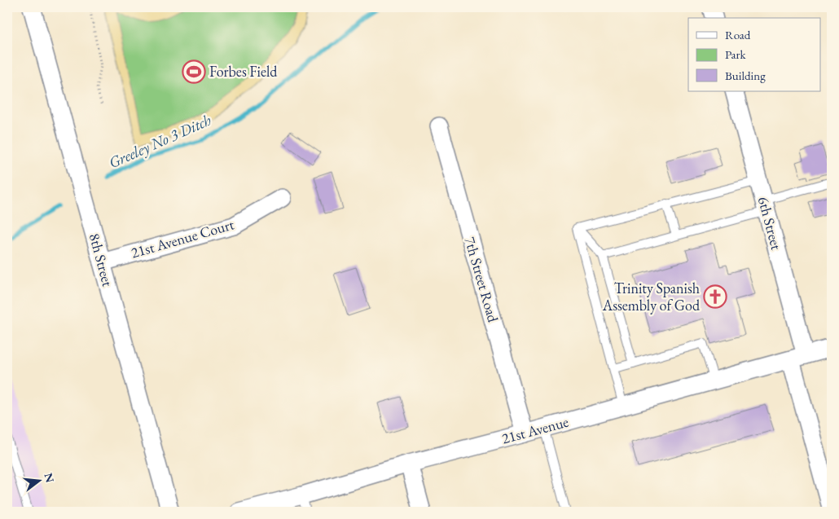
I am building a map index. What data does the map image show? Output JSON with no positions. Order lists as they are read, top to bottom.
{
  "streets": {
    "street": [
      "6th Street",
      "21st Avenue Court",
      "8th Street",
      "7th Street Road",
      "21st Avenue"
    ]
  },
  "crossings": [
    ["6th Street", "21st Avenue"],
    ["21st Avenue Court", "8th Street"],
    ["7th Street Road", "21st Avenue"]
  ],
  "water": ["Greeley No 3 Ditch"],
  "places": {
    "sports": ["Forbes Field"],
    "church": ["Trinity Spanish Assembly of God"]
  },
  "legend": ["Road", "Park", "Building"],
  "north": "right"
}
